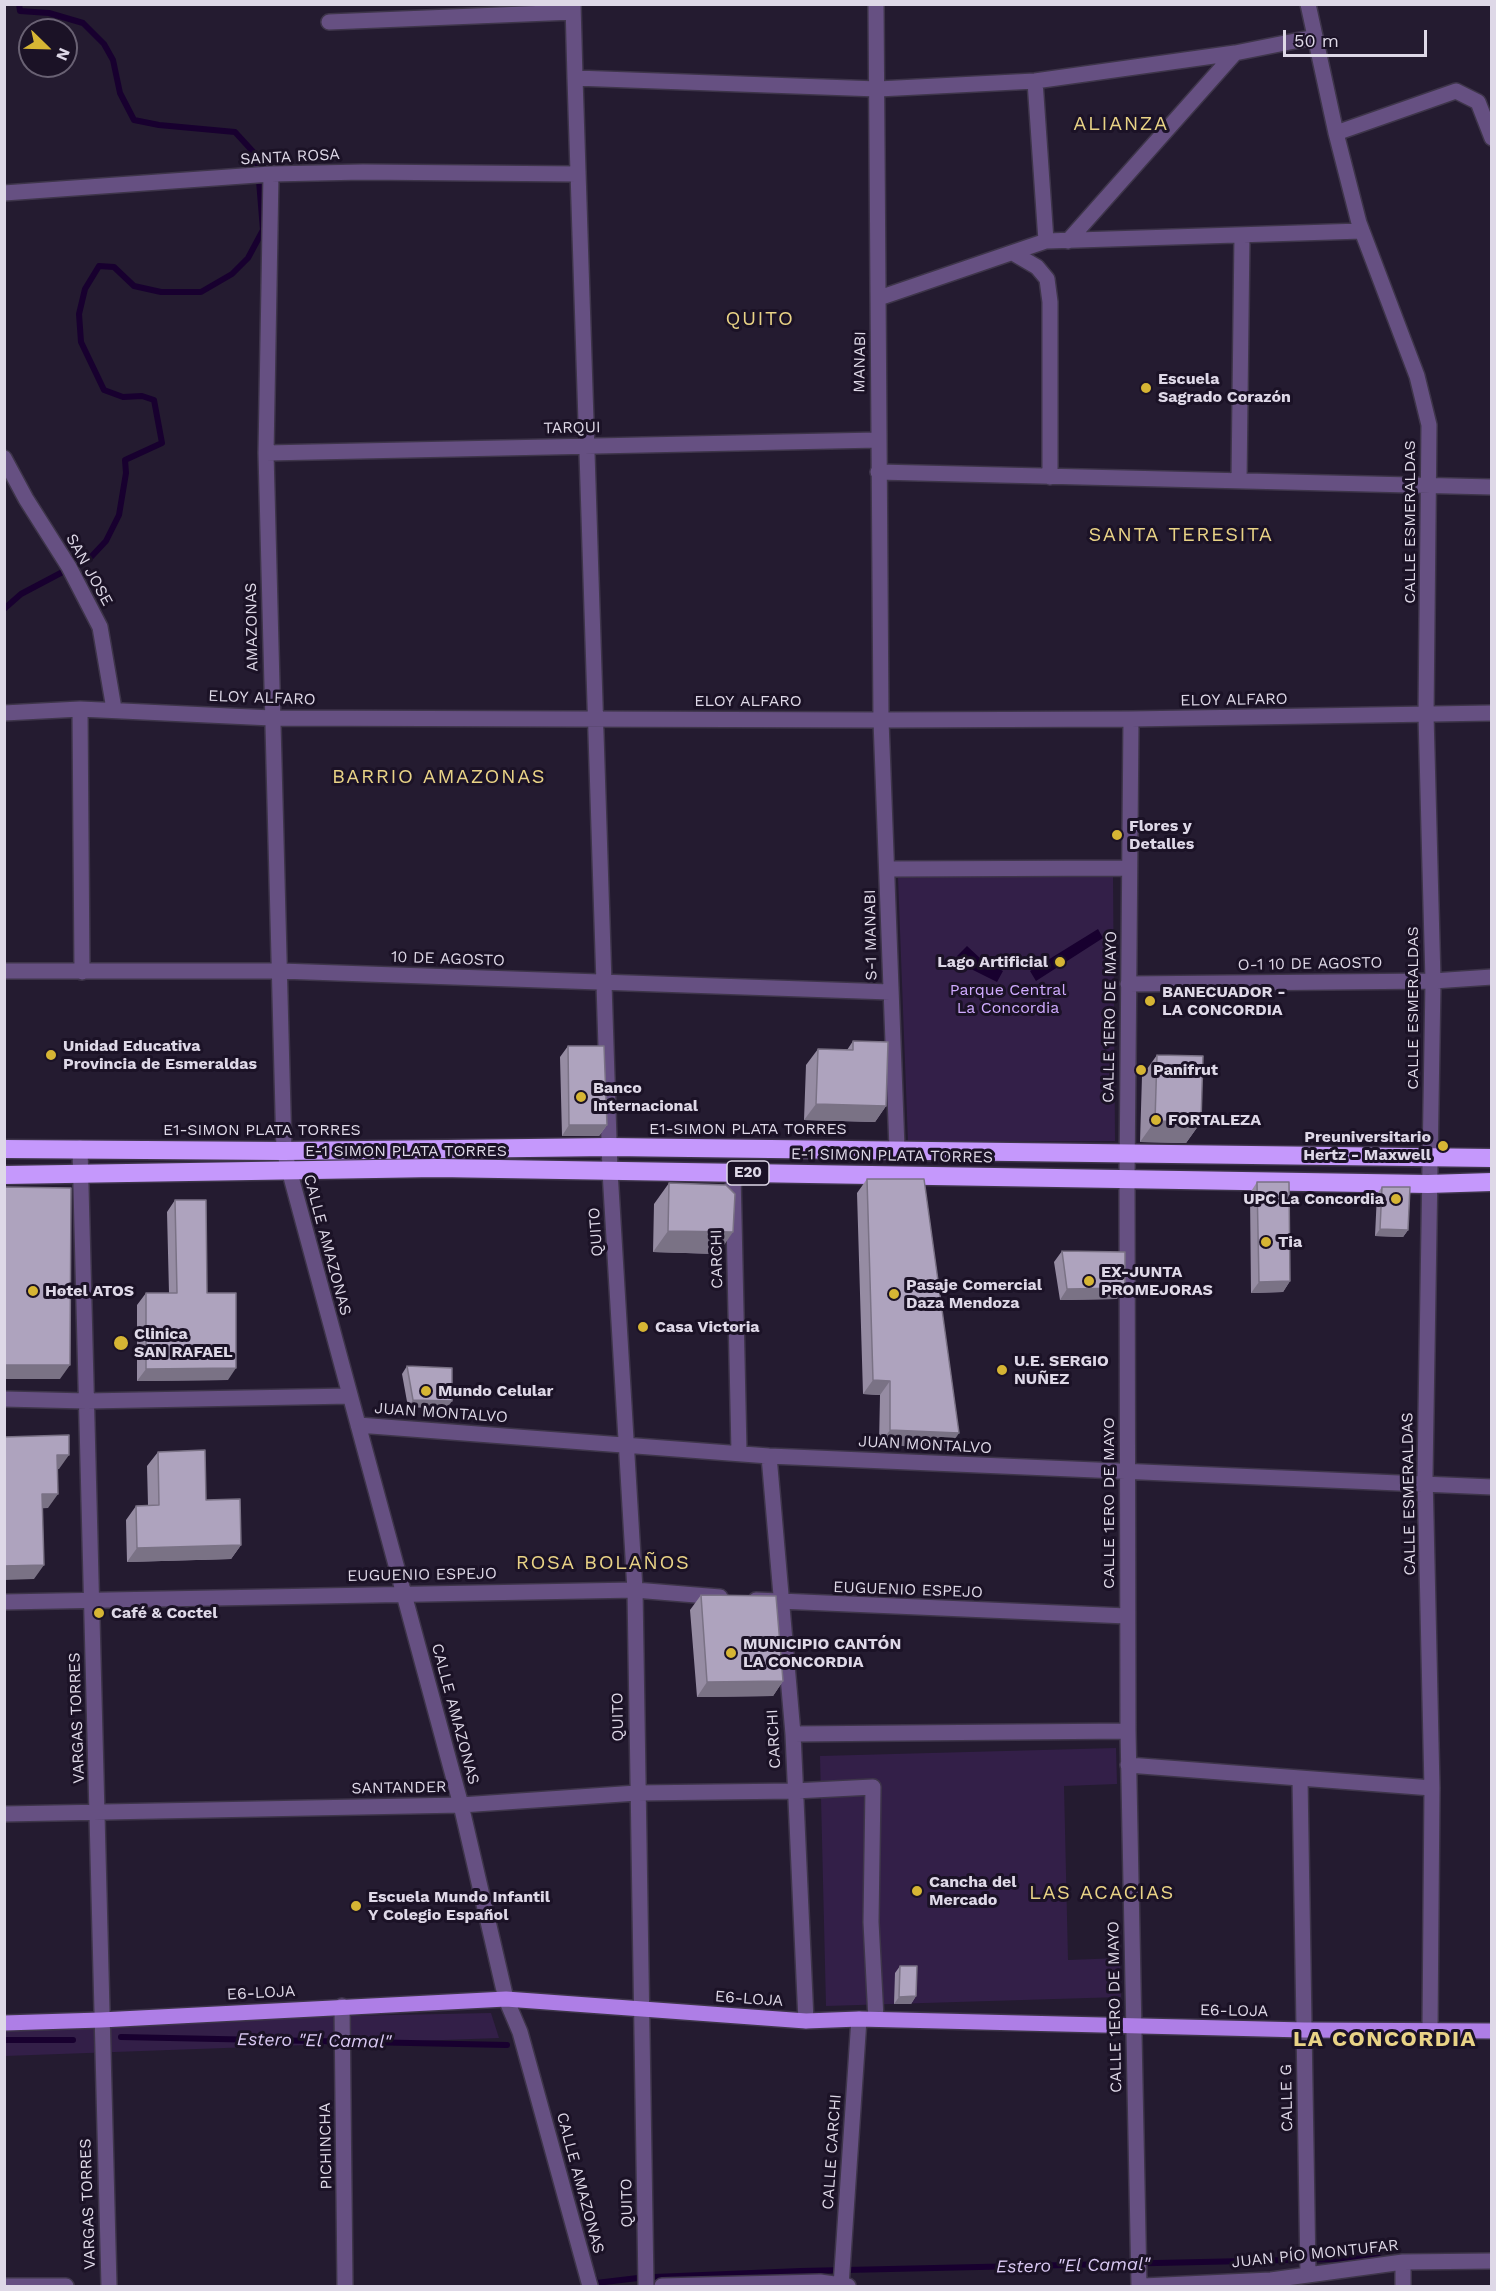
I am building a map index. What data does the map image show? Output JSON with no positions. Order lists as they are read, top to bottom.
{
  "streets": {
    "highway": ["E1-SIMON PLATA TORRES", "E-1 SIMON PLATA TORRES", "E20"],
    "main road": ["E6-LOJA"],
    "street": [
      "SANTA ROSA",
      "MANABI",
      "TARQUI",
      "CALLE ESMERALDAS",
      "SAN JOSE",
      "AMAZONAS",
      "ELOY ALFARO",
      "S-1 MANABI",
      "10 DE AGOSTO",
      "O-1 10 DE AGOSTO",
      "CALLE 1ERO DE MAYO",
      "QUITO",
      "CALLE AMAZONAS",
      "CARCHI",
      "JUAN MONTALVO",
      "EUGUENIO ESPEJO",
      "VARGAS TORRES",
      "SANTANDER",
      "CALLE G",
      "PICHINCHA",
      "CALLE CARCHI",
      "JUAN PÍO MONTUFAR"
    ]
  },
  "crossings": [
    ["SANTA ROSA", "AMAZONAS"],
    ["SANTA ROSA", "QUITO"],
    ["MANABI", "TARQUI"],
    ["MANABI", "ELOY ALFARO"],
    ["MANABI", "S-1 MANABI"],
    ["TARQUI", "AMAZONAS"],
    ["TARQUI", "QUITO"],
    ["CALLE ESMERALDAS", "ELOY ALFARO"],
    ["CALLE ESMERALDAS", "O-1 10 DE AGOSTO"],
    ["CALLE ESMERALDAS", "E1-SIMON PLATA TORRES"],
    ["CALLE ESMERALDAS", "E-1 SIMON PLATA TORRES"],
    ["CALLE ESMERALDAS", "JUAN MONTALVO"],
    ["CALLE ESMERALDAS", "E6-LOJA"],
    ["SAN JOSE", "ELOY ALFARO"],
    ["AMAZONAS", "ELOY ALFARO"],
    ["AMAZONAS", "10 DE AGOSTO"],
    ["AMAZONAS", "E1-SIMON PLATA TORRES"],
    ["AMAZONAS", "CALLE AMAZONAS"],
    ["ELOY ALFARO", "S-1 MANABI"],
    ["ELOY ALFARO", "CALLE 1ERO DE MAYO"],
    ["ELOY ALFARO", "QUITO"],
    ["S-1 MANABI", "10 DE AGOSTO"],
    ["S-1 MANABI", "E1-SIMON PLATA TORRES"],
    ["10 DE AGOSTO", "QUITO"],
    ["O-1 10 DE AGOSTO", "CALLE 1ERO DE MAYO"],
    ["CALLE 1ERO DE MAYO", "E1-SIMON PLATA TORRES"],
    ["CALLE 1ERO DE MAYO", "E-1 SIMON PLATA TORRES"],
    ["CALLE 1ERO DE MAYO", "JUAN MONTALVO"],
    ["CALLE 1ERO DE MAYO", "EUGUENIO ESPEJO"],
    ["CALLE 1ERO DE MAYO", "E6-LOJA"],
    ["CALLE 1ERO DE MAYO", "JUAN PÍO MONTUFAR"],
    ["E1-SIMON PLATA TORRES", "QUITO"],
    ["E1-SIMON PLATA TORRES", "CALLE AMAZONAS"],
    ["E1-SIMON PLATA TORRES", "VARGAS TORRES"],
    ["E-1 SIMON PLATA TORRES", "QUITO"],
    ["E-1 SIMON PLATA TORRES", "CALLE AMAZONAS"],
    ["E-1 SIMON PLATA TORRES", "CARCHI"],
    ["E-1 SIMON PLATA TORRES", "VARGAS TORRES"],
    ["QUITO", "JUAN MONTALVO"],
    ["QUITO", "EUGUENIO ESPEJO"],
    ["QUITO", "SANTANDER"],
    ["QUITO", "E6-LOJA"],
    ["CALLE AMAZONAS", "JUAN MONTALVO"],
    ["CALLE AMAZONAS", "EUGUENIO ESPEJO"],
    ["CALLE AMAZONAS", "SANTANDER"],
    ["CALLE AMAZONAS", "E6-LOJA"],
    ["CARCHI", "JUAN MONTALVO"],
    ["CARCHI", "EUGUENIO ESPEJO"],
    ["CARCHI", "SANTANDER"],
    ["CARCHI", "E6-LOJA"],
    ["EUGUENIO ESPEJO", "VARGAS TORRES"],
    ["VARGAS TORRES", "SANTANDER"],
    ["VARGAS TORRES", "E6-LOJA"],
    ["SANTANDER", "E6-LOJA"],
    ["E6-LOJA", "CALLE G"],
    ["E6-LOJA", "PICHINCHA"],
    ["E6-LOJA", "CALLE CARCHI"],
    ["CALLE G", "JUAN PÍO MONTUFAR"]
  ],
  "districts": [
    "ALIANZA",
    "QUITO",
    "SANTA TERESITA",
    "BARRIO AMAZONAS",
    "ROSA BOLAÑOS",
    "LAS ACACIAS",
    "LA CONCORDIA"
  ],
  "water": ["Estero \"El Camal\""],
  "parks": ["Parque Central La Concordia"],
  "places": [
    "Escuela Sagrado Corazón",
    "Flores y Detalles",
    "Lago Artificial",
    "BANECUADOR - LA CONCORDIA",
    "Unidad Educativa Provincia de Esmeraldas",
    "Panifrut",
    "Banco Internacional",
    "FORTALEZA",
    "Preuniversitario Hertz - Maxwell",
    "UPC La Concordia",
    "Tia",
    "EX-JUNTA PROMEJORAS",
    "Hotel ATOS",
    "Pasaje Comercial Daza Mendoza",
    "Casa Victoria",
    "Clinica SAN RAFAEL",
    "U.E. SERGIO NUÑEZ",
    "Mundo Celular",
    "Café & Coctel",
    "MUNICIPIO CANTÓN LA CONCORDIA",
    "Cancha del Mercado",
    "Escuela Mundo Infantil Y Colegio Español"
  ],
  "scale_bar": "50 m",
  "north": "bottom right"
}
